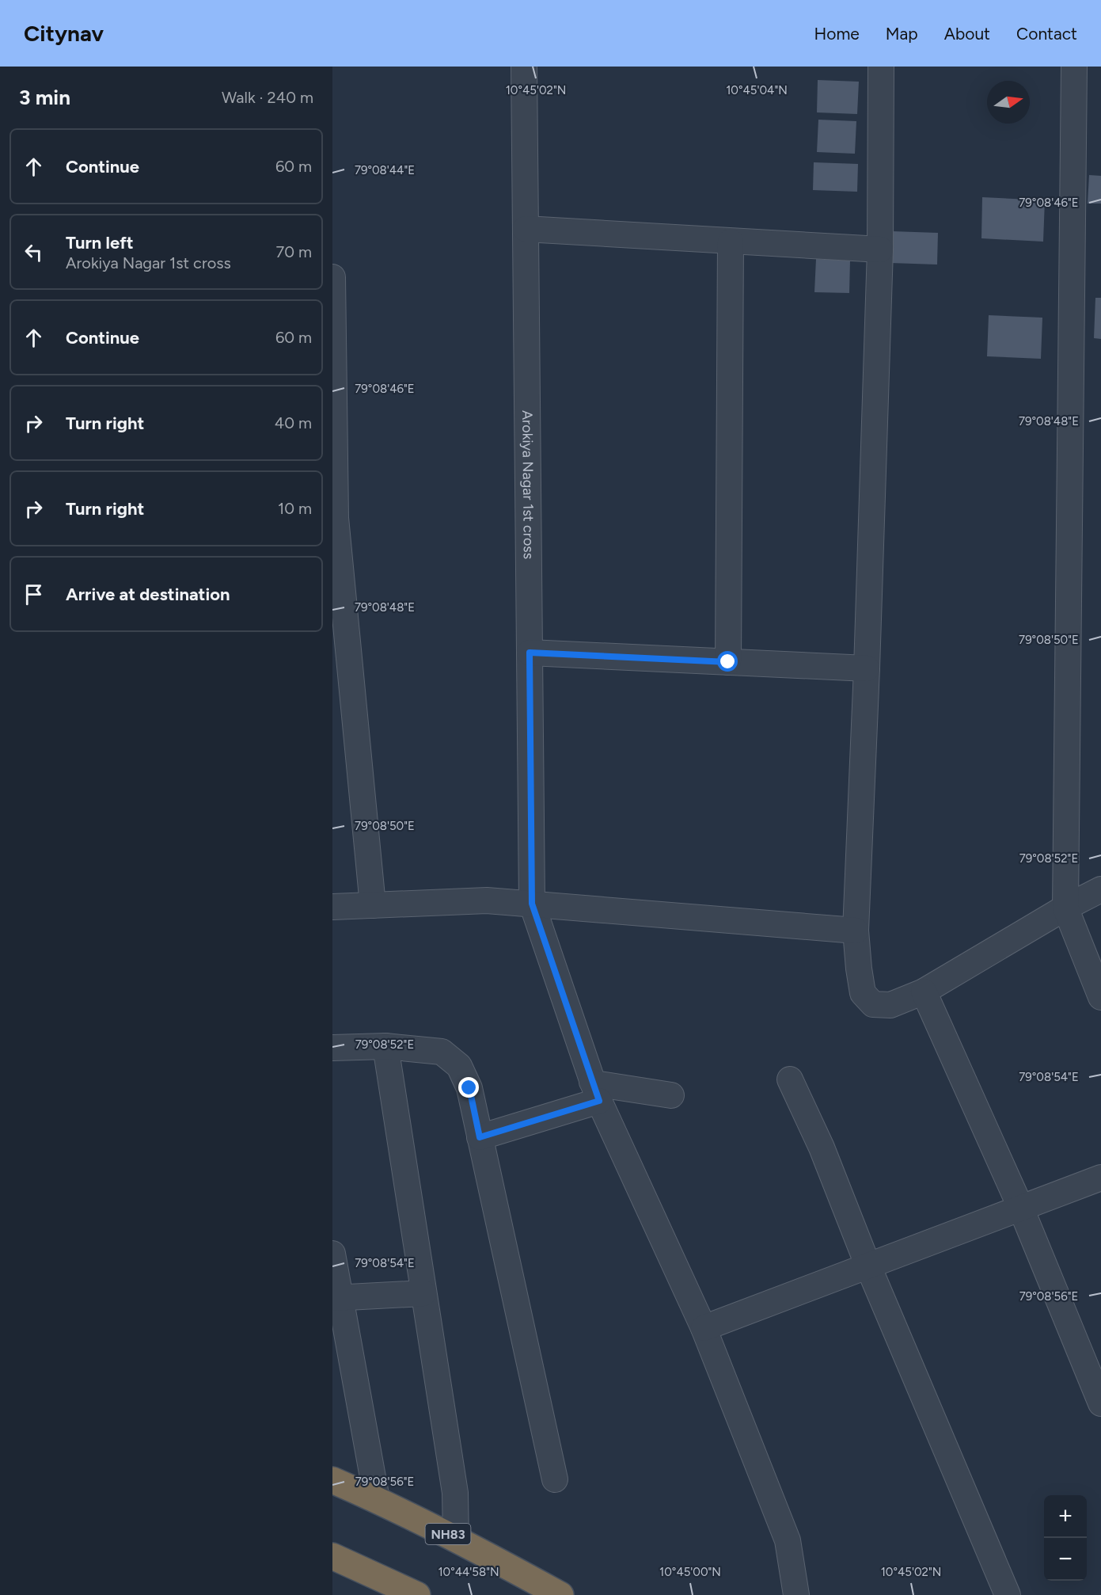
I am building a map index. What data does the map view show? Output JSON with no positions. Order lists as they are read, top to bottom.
{
  "streets": {
    "highway": ["NH83"],
    "street": ["Arokiya Nagar 1st cross"]
  },
  "north": "right",
  "page": {
    "header": "Citynav",
    "nav": [
      "Home",
      "Map",
      "About",
      "Contact"
    ],
    "heading": ["3 min", "Walk · 240 m"],
    "list": [
      ["Continue", "60 m"],
      ["Turn left", "Arokiya Nagar 1st cross", "70 m"],
      ["Continue", "60 m"],
      ["Turn right", "40 m"],
      ["Turn right", "10 m"],
      "Arrive at destination"
    ],
    "map_buttons": ["+", "−"]
  },
  "coordinates": [
    "10°45'04\"N",
    "10°45'02\"N",
    "79°08'44\"E",
    "79°08'46\"E",
    "79°08'48\"E",
    "79°08'50\"E",
    "79°08'52\"E",
    "79°08'54\"E",
    "79°08'56\"E",
    "10°44'58\"N",
    "10°45'00\"N"
  ]
}
